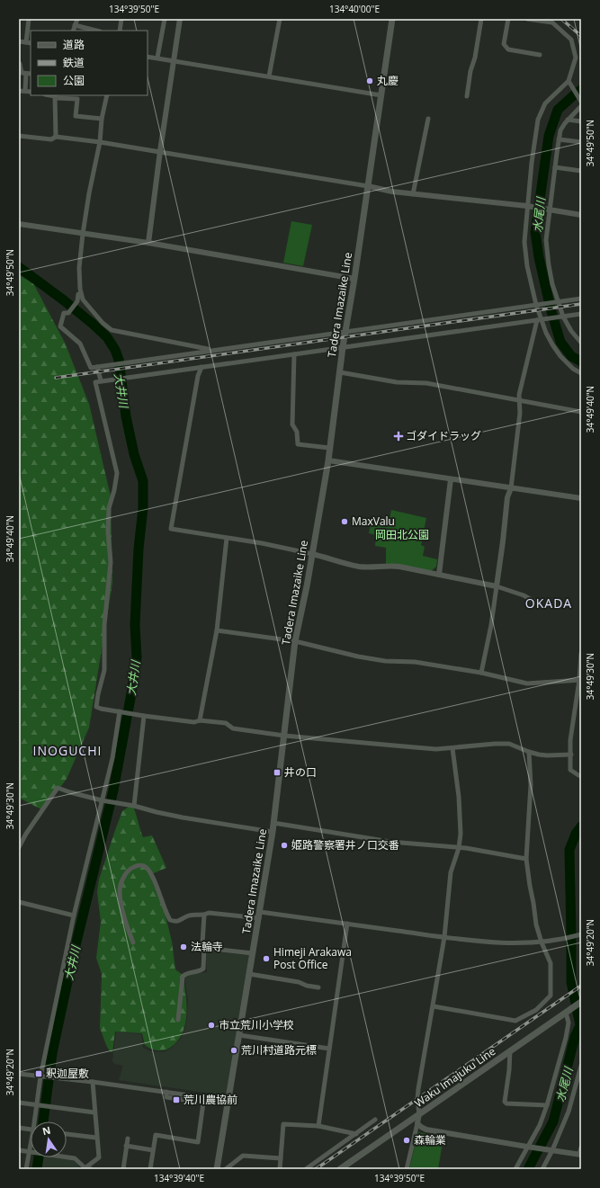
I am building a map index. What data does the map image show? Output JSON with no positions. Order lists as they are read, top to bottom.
{
  "streets": {
    "main road": ["Tadera Imazaike Line", "Waku Imajuku Line"]
  },
  "districts": ["OKADA", "INOGUCHI"],
  "water": ["水尾川", "大井川"],
  "parks": ["岡田北公園"],
  "places": {
    "other": [
      "丸慶",
      "MaxValu",
      "姫路警察署井ノ口交番",
      "法輪寺",
      "Himeji Arakawa Post Office",
      "市立荒川小学校",
      "荒川村道路元標",
      "森輪業"
    ],
    "health": ["ゴダイドラッグ"],
    "transit": ["井の口", "釈迦屋敷", "荒川農協前"]
  },
  "legend": ["道路", "鉄道", "公園"],
  "north": "top",
  "coordinates": [
    "134°39'50\"E",
    "134°40'00\"E",
    "34°49'50\"N",
    "34°49'40\"N",
    "34°49'30\"N",
    "34°49'20\"N",
    "134°39'40\"E"
  ]
}
